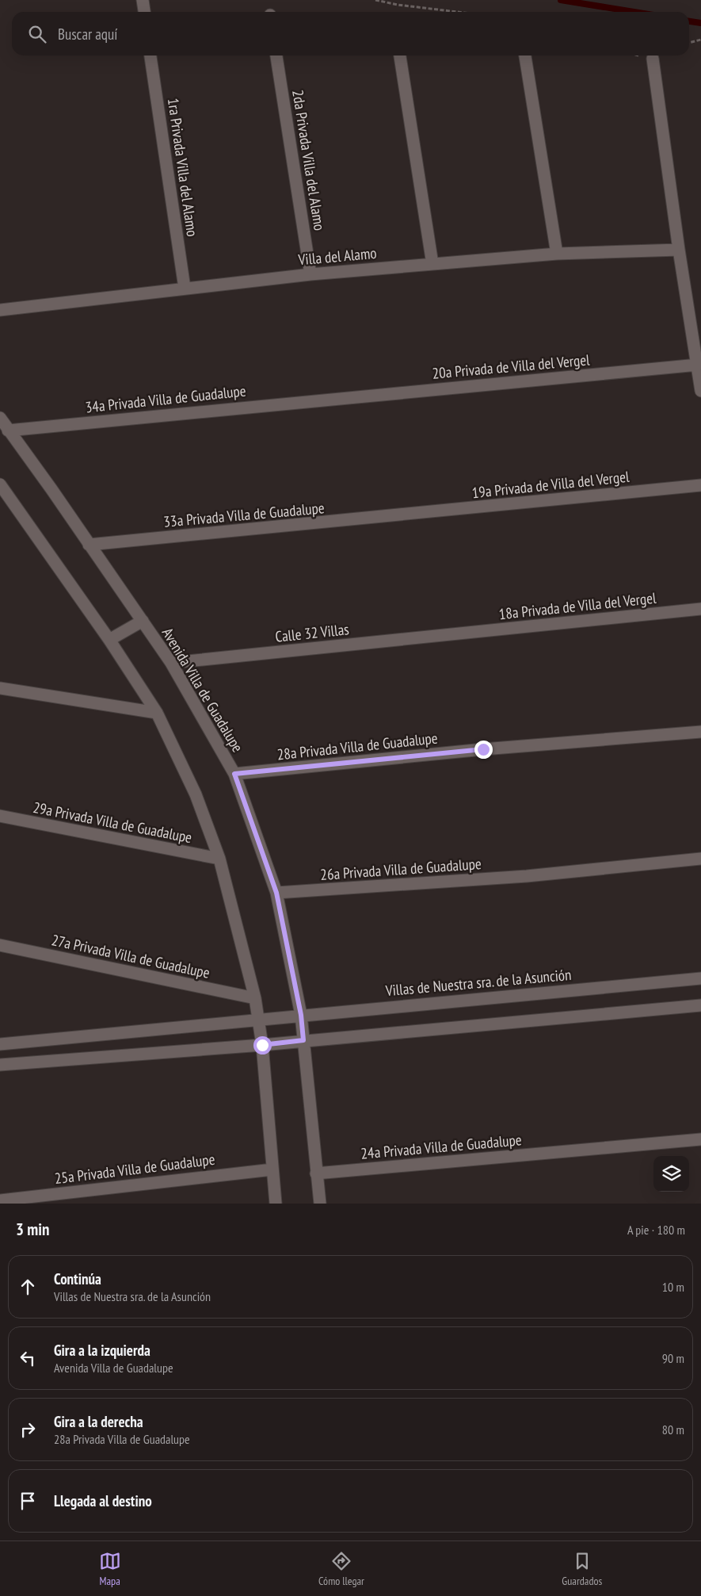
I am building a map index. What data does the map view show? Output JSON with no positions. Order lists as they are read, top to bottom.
{
  "streets": {
    "street": [
      "2da Privada Villa del Alamo",
      "1ra Privada Villa del Alamo",
      "Villa del Alamo",
      "20a Privada de Villa del Vergel",
      "34a Privada Villa de Guadalupe",
      "19a Privada de Villa del Vergel",
      "33a Privada Villa de Guadalupe",
      "18a Privada de Villa del Vergel",
      "Calle 32 Villas",
      "Avenida Villa de Guadalupe",
      "28a Privada Villa de Guadalupe",
      "29a Privada Villa de Guadalupe",
      "26a Privada Villa de Guadalupe",
      "27a Privada Villa de Guadalupe",
      "Villas de Nuestra sra. de la Asunción",
      "24a Privada Villa de Guadalupe",
      "25a Privada Villa de Guadalupe"
    ]
  },
  "crossings": [
    ["2da Privada Villa del Alamo", "Villa del Alamo"],
    ["1ra Privada Villa del Alamo", "Villa del Alamo"],
    ["20a Privada de Villa del Vergel", "34a Privada Villa de Guadalupe"],
    ["34a Privada Villa de Guadalupe", "Avenida Villa de Guadalupe"],
    ["19a Privada de Villa del Vergel", "33a Privada Villa de Guadalupe"],
    ["33a Privada Villa de Guadalupe", "Avenida Villa de Guadalupe"],
    ["18a Privada de Villa del Vergel", "Calle 32 Villas"],
    ["Calle 32 Villas", "Avenida Villa de Guadalupe"],
    ["Avenida Villa de Guadalupe", "28a Privada Villa de Guadalupe"],
    ["Avenida Villa de Guadalupe", "26a Privada Villa de Guadalupe"],
    ["Avenida Villa de Guadalupe", "Villas de Nuestra sra. de la Asunción"],
    ["Avenida Villa de Guadalupe", "24a Privada Villa de Guadalupe"]
  ],
  "page": {
    "search": "Buscar aquí",
    "heading": ["3 min", "A pie · 180 m"],
    "list": [
      ["Continúa", "Villas de Nuestra sra. de la Asunción", "10 m"],
      ["Gira a la izquierda", "Avenida Villa de Guadalupe", "90 m"],
      ["Gira a la derecha", "28a Privada Villa de Guadalupe", "80 m"],
      "Llegada al destino"
    ],
    "nav": ["Mapa", "Cómo llegar", "Guardados"]
  }
}
